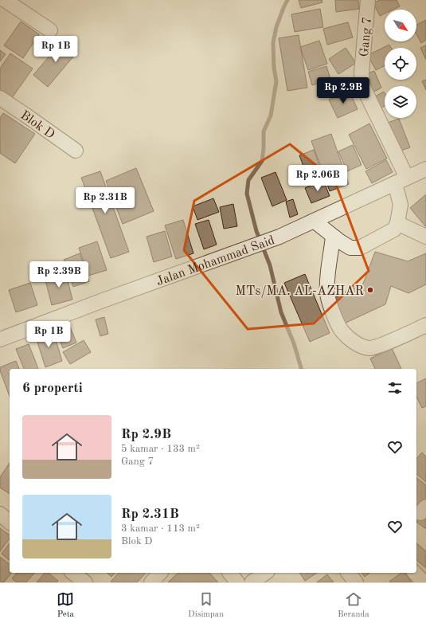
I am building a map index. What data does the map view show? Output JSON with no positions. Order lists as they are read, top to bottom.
{
  "streets": {
    "street": ["Gang 7", "Blok D", "Jalan Mohammad Said"]
  },
  "crossings": [
    ["Gang 7", "Jalan Mohammad Said"]
  ],
  "places": ["MTs/MA. AL-AZHAR"],
  "north": "bottom right",
  "page": {
    "price": [
      "Rp 1B",
      "Rp 2.9B",
      "Rp 2.06B",
      "Rp 2.31B",
      "Rp 2.39B",
      "Rp 1B"
    ],
    "heading": "6 properti",
    "list": [
      {
        "name": "Rp 2.9B",
        "note": "5 kamar · 133 m² · Gang 7"
      },
      {
        "name": "Rp 2.31B",
        "note": "3 kamar · 113 m² · Blok D"
      }
    ],
    "tabs": ["Peta", "Disimpan", "Beranda"]
  }
}
